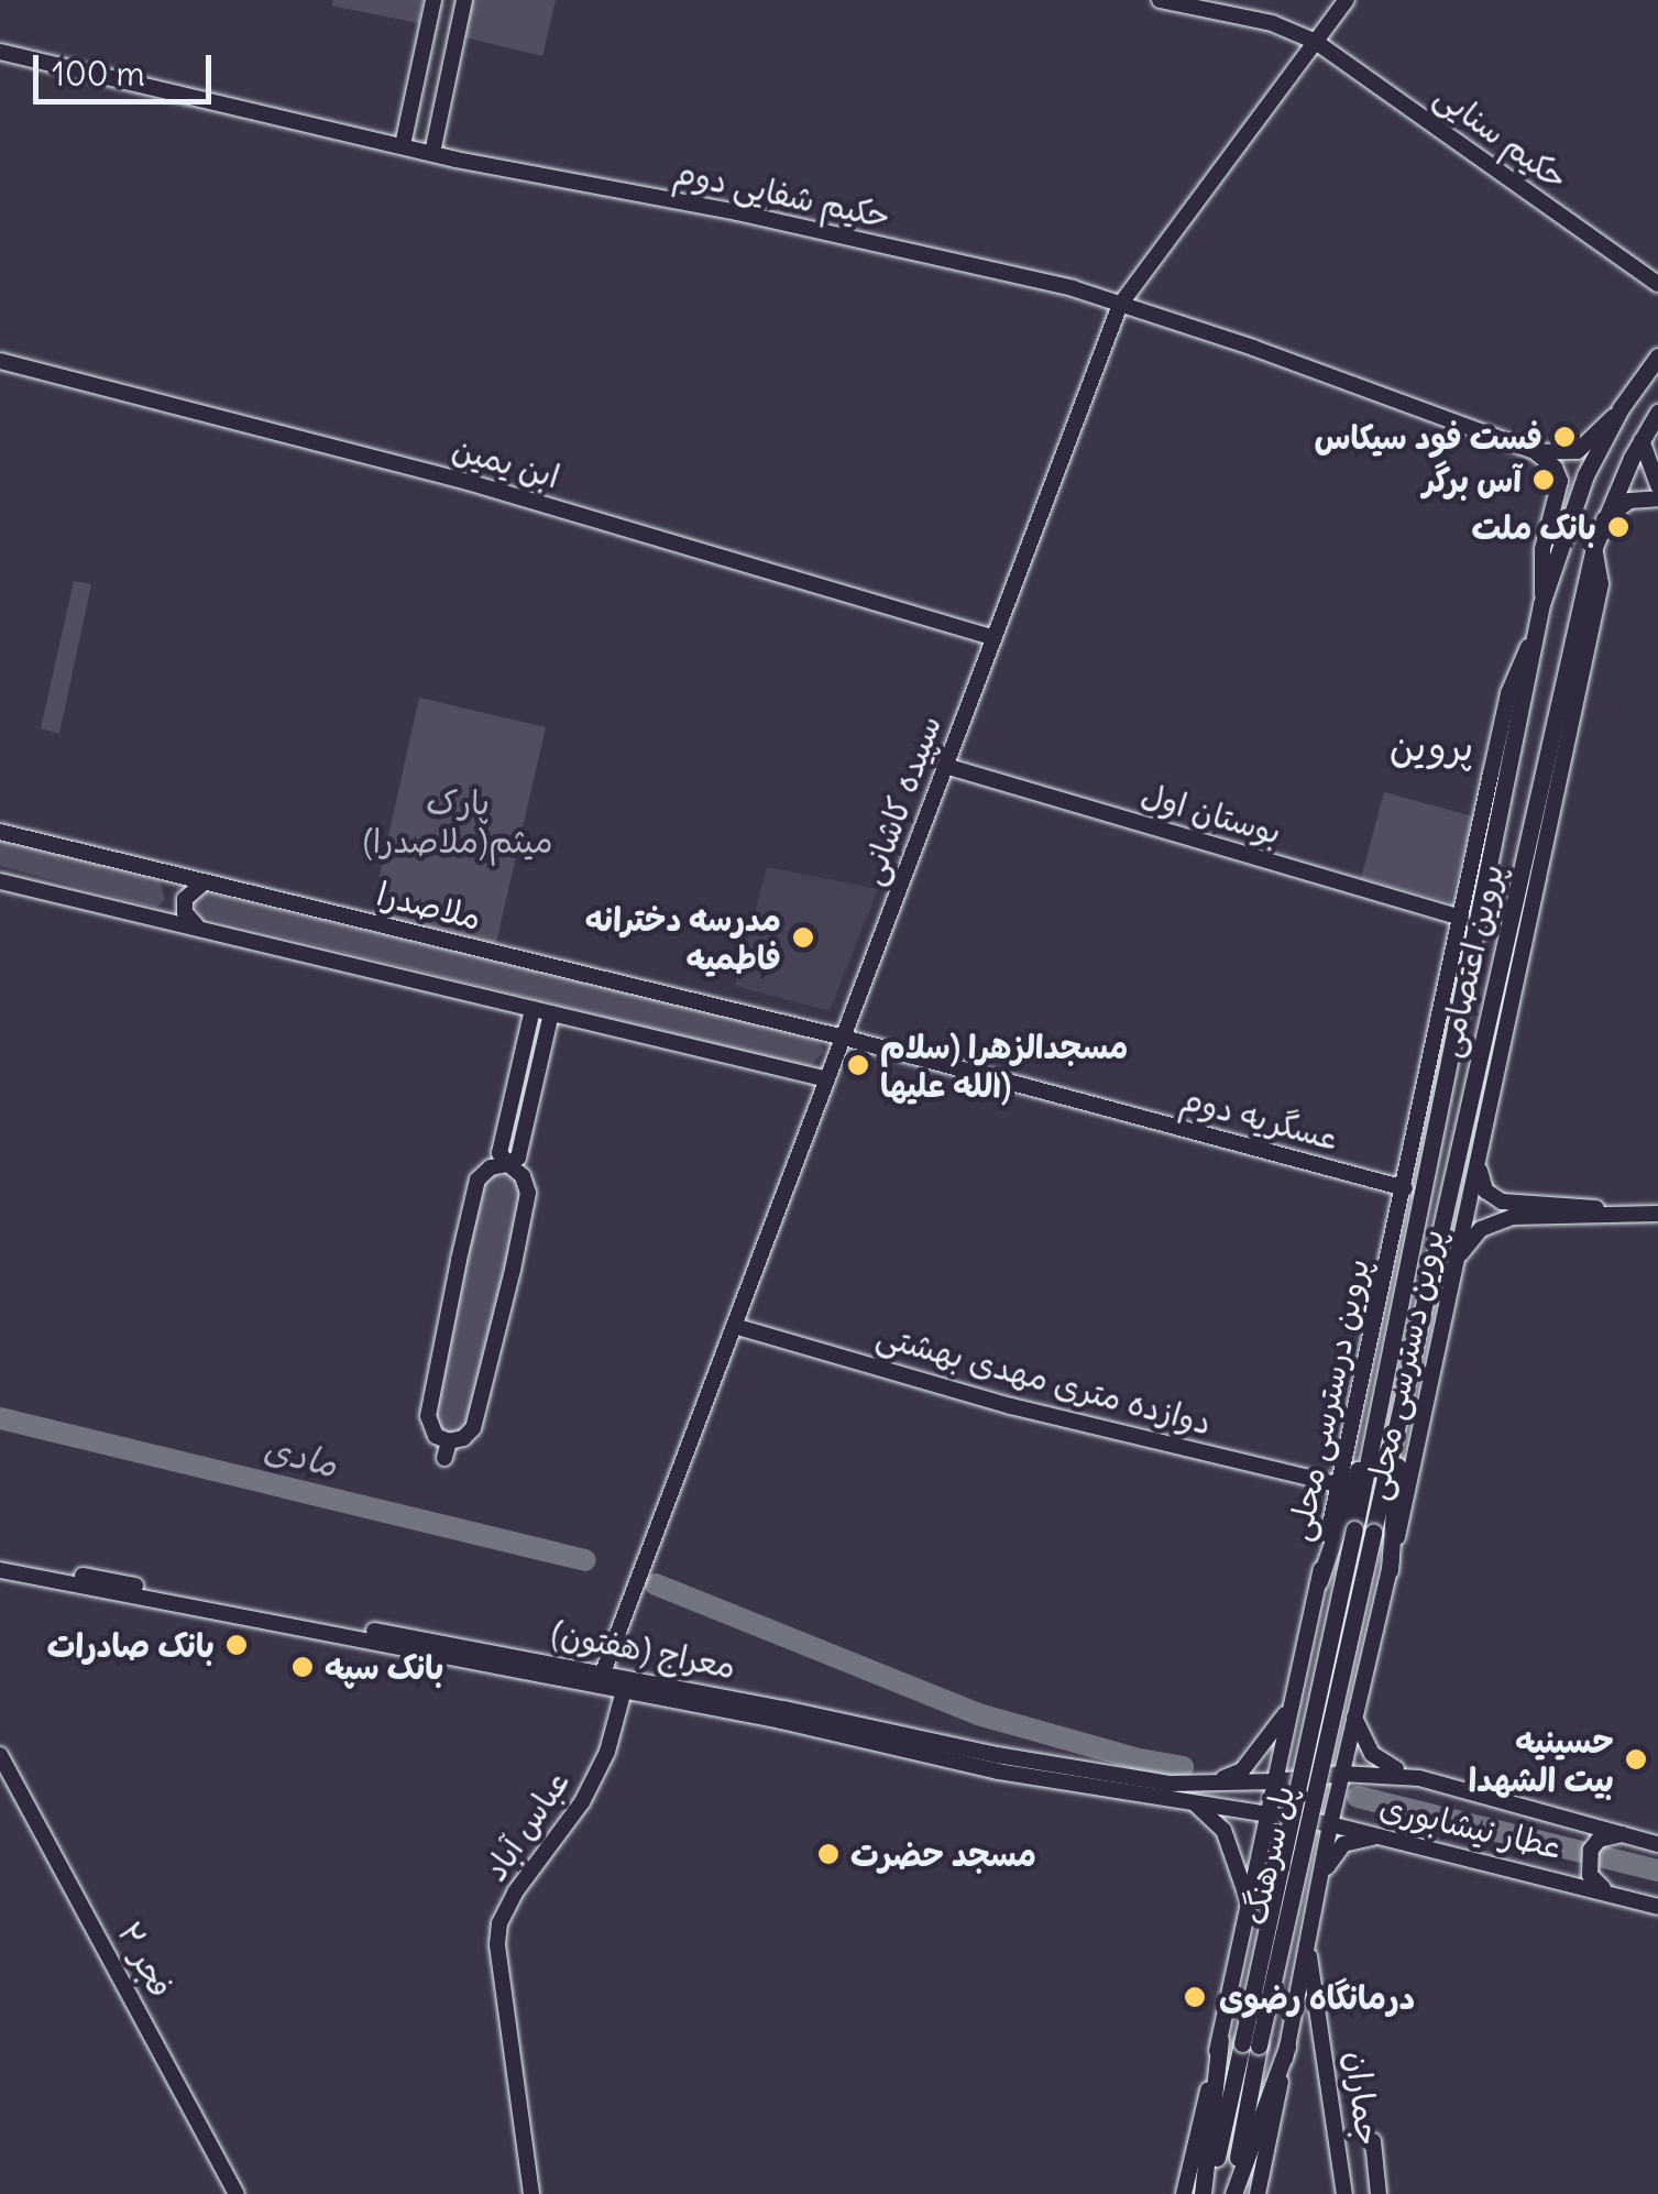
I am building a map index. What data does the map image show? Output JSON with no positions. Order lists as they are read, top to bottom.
{
  "streets": {
    "main road": ["پروین اعتصامی", "پل سرهنگ"],
    "street": [
      "حکیم سنایی",
      "حکیم شفایی دوم",
      "ابن یمین",
      "سپیده کاشانی",
      "بوستان اول",
      "ملاصدرا",
      "عسگریه دوم",
      "پروین دسترسی محلی",
      "دوازده متری مهدی بهشتی",
      "پروین درسترسی محلی",
      "معراج (هفتون)",
      "عباس آباد",
      "عطار نیشابوری",
      "فجر ۲",
      "جماران"
    ]
  },
  "crossings": [
    ["حکیم سنایی", "سپیده کاشانی"],
    ["حکیم شفایی دوم", "سپیده کاشانی"],
    ["ابن یمین", "سپیده کاشانی"],
    ["سپیده کاشانی", "بوستان اول"],
    ["سپیده کاشانی", "ملاصدرا"],
    ["سپیده کاشانی", "عسگریه دوم"],
    ["سپیده کاشانی", "دوازده متری مهدی بهشتی"],
    ["سپیده کاشانی", "معراج (هفتون)"],
    ["بوستان اول", "پروین درسترسی محلی"],
    ["ملاصدرا", "عسگریه دوم"],
    ["پروین اعتصامی", "پروین دسترسی محلی"],
    ["پروین اعتصامی", "پروین درسترسی محلی"],
    ["پروین اعتصامی", "پل سرهنگ"],
    ["عسگریه دوم", "پروین درسترسی محلی"],
    ["پروین دسترسی محلی", "عطار نیشابوری"],
    ["پروین دسترسی محلی", "جماران"],
    ["دوازده متری مهدی بهشتی", "پروین درسترسی محلی"],
    ["پروین درسترسی محلی", "معراج (هفتون)"],
    ["پروین درسترسی محلی", "عطار نیشابوری"],
    ["معراج (هفتون)", "عباس آباد"],
    ["معراج (هفتون)", "عطار نیشابوری"]
  ],
  "districts": ["پروین"],
  "water": ["مادی"],
  "parks": ["پارک میثم(ملاصدرا)"],
  "places": [
    "فست فود سیکاس",
    "آس برگر",
    "بانک ملت",
    "مدرسه دخترانه فاطمیه",
    "مسجدالزهرا (سلام الله علیها)",
    "بانک صادرات",
    "بانک سپه",
    "حسینیه بیت الشهدا",
    "مسجد حضرت",
    "درمانگاه رضوی"
  ],
  "scale_bar": "100 m"
}
